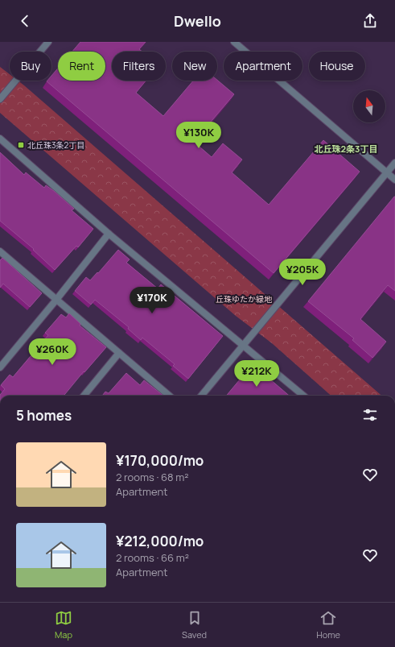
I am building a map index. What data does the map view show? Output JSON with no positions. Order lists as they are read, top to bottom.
{
  "districts": ["北丘珠2条3丁目"],
  "parks": ["丘珠ゆたか緑地"],
  "places": {
    "transit": ["北丘珠3条2丁目"]
  },
  "north": "top",
  "page": {
    "header": "Dwello",
    "chip": [
      "Buy",
      "Rent",
      "Filters",
      "New",
      "Apartment",
      "House"
    ],
    "price": [
      "¥130K",
      "¥205K",
      "¥170K",
      "¥260K",
      "¥212K"
    ],
    "heading": "5 homes",
    "list": [
      {
        "name": "¥170,000/mo",
        "note": "2 rooms · 68 m² · Apartment"
      },
      {
        "name": "¥212,000/mo",
        "note": "2 rooms · 66 m² · Apartment"
      }
    ],
    "tabs": ["Map", "Saved", "Home"]
  }
}
